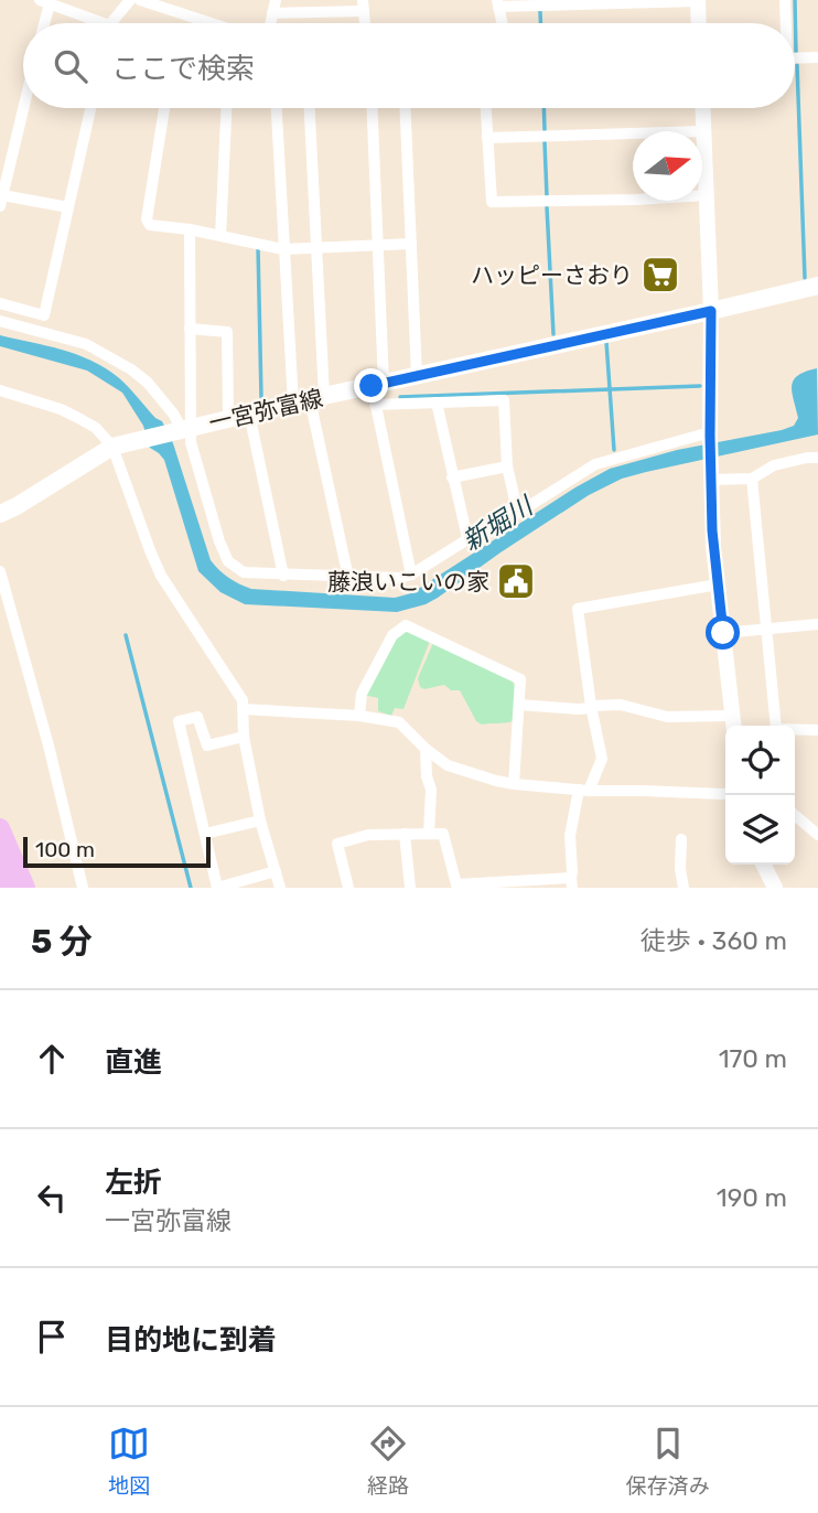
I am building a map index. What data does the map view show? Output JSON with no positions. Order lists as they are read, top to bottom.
{
  "streets": {
    "main road": ["一宮弥富線"]
  },
  "water": ["新堀川"],
  "places": {
    "supermarket": ["ハッピーさおり"],
    "public building": ["藤浪いこいの家"]
  },
  "scale_bar": "100 m",
  "north": "right",
  "page": {
    "search": "ここで検索",
    "scale": "100 m",
    "heading": ["5 分", "徒歩 · 360 m"],
    "list": [
      ["直進", "170 m"],
      ["左折", "一宮弥富線", "190 m"],
      "目的地に到着"
    ],
    "nav": ["地図", "経路", "保存済み"]
  }
}
